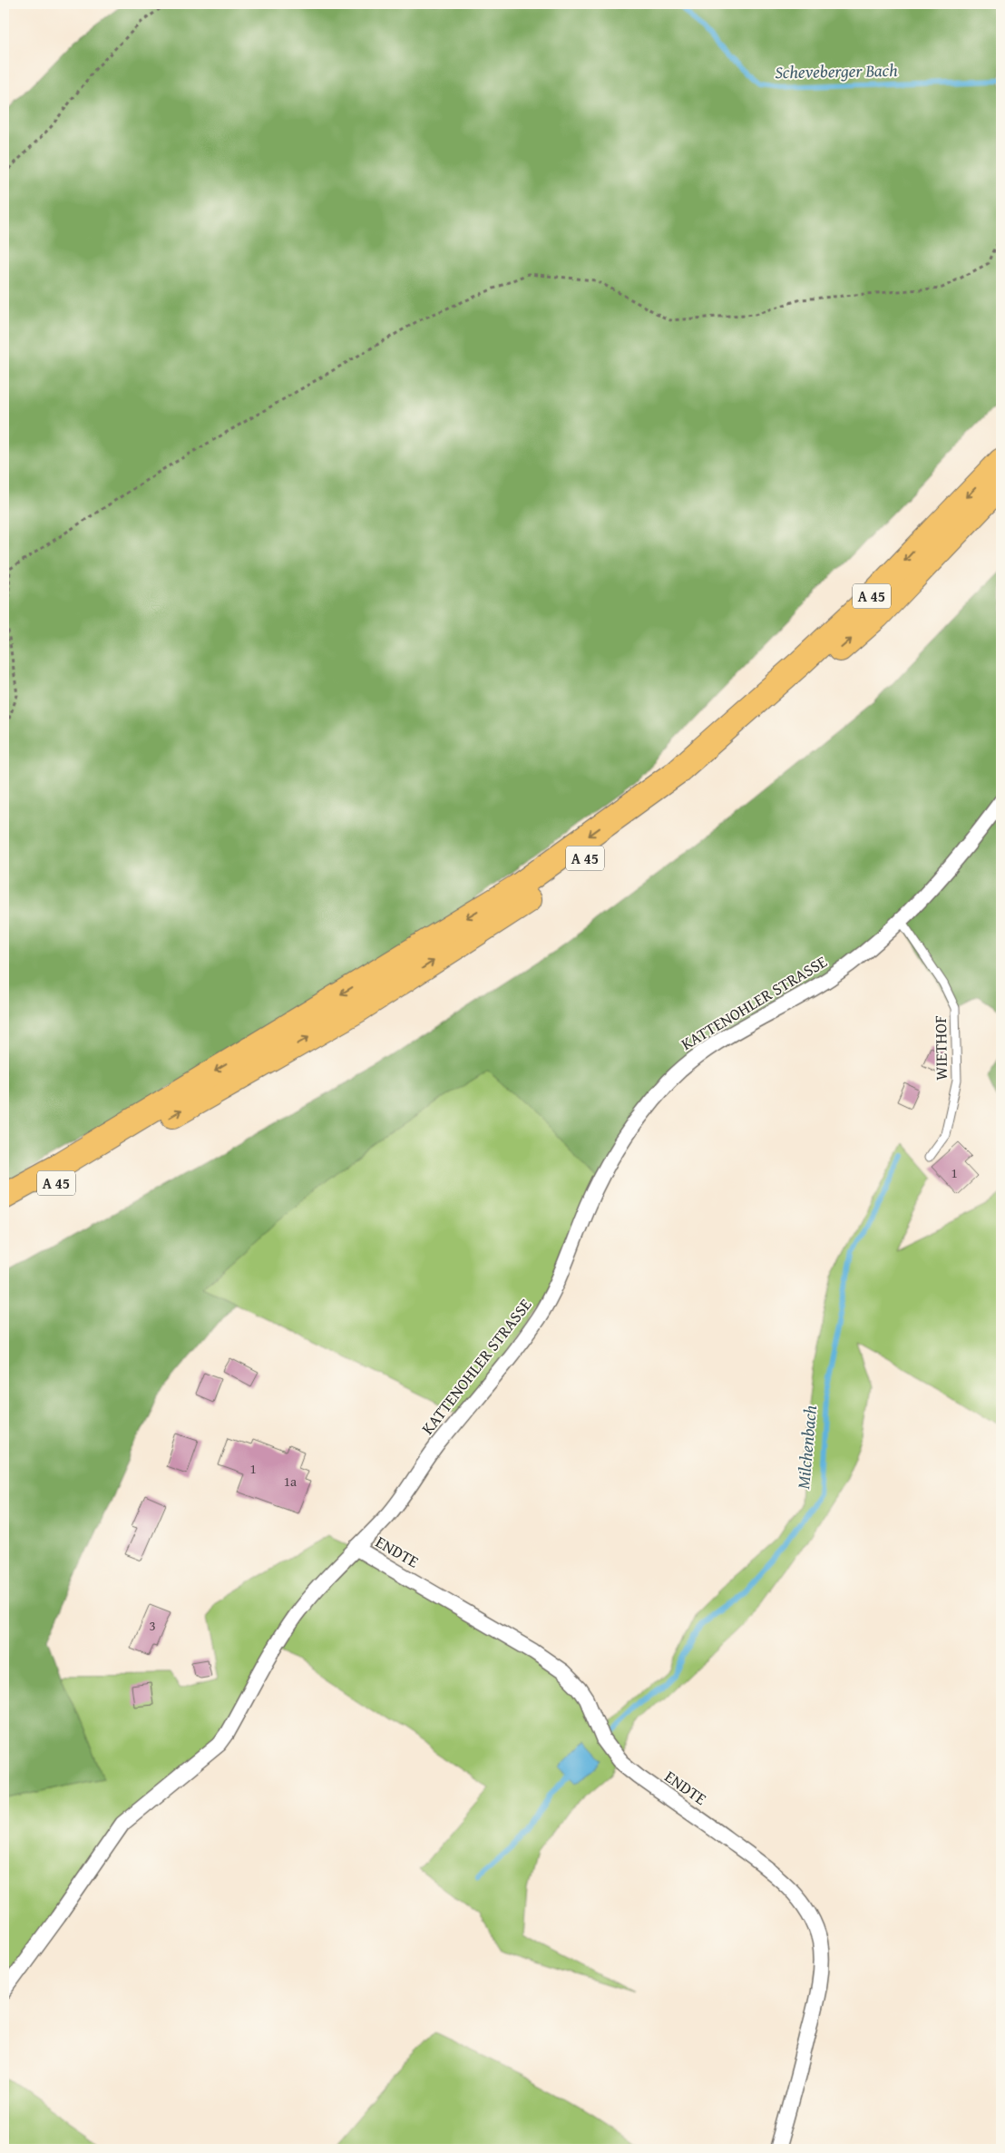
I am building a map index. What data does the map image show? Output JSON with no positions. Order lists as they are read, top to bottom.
{
  "streets": {
    "highway": ["A 45"],
    "street": ["KATTENOHLER STRASSE", "ENDTE"],
    "lane": ["WIETHOF"]
  },
  "crossings": [
    ["KATTENOHLER STRASSE", "WIETHOF"],
    ["KATTENOHLER STRASSE", "ENDTE"]
  ],
  "water": ["Scheveberger Bach", "Milchenbach"],
  "house_numbers": [
    "1",
    "1",
    "1a",
    "3"
  ]
}
